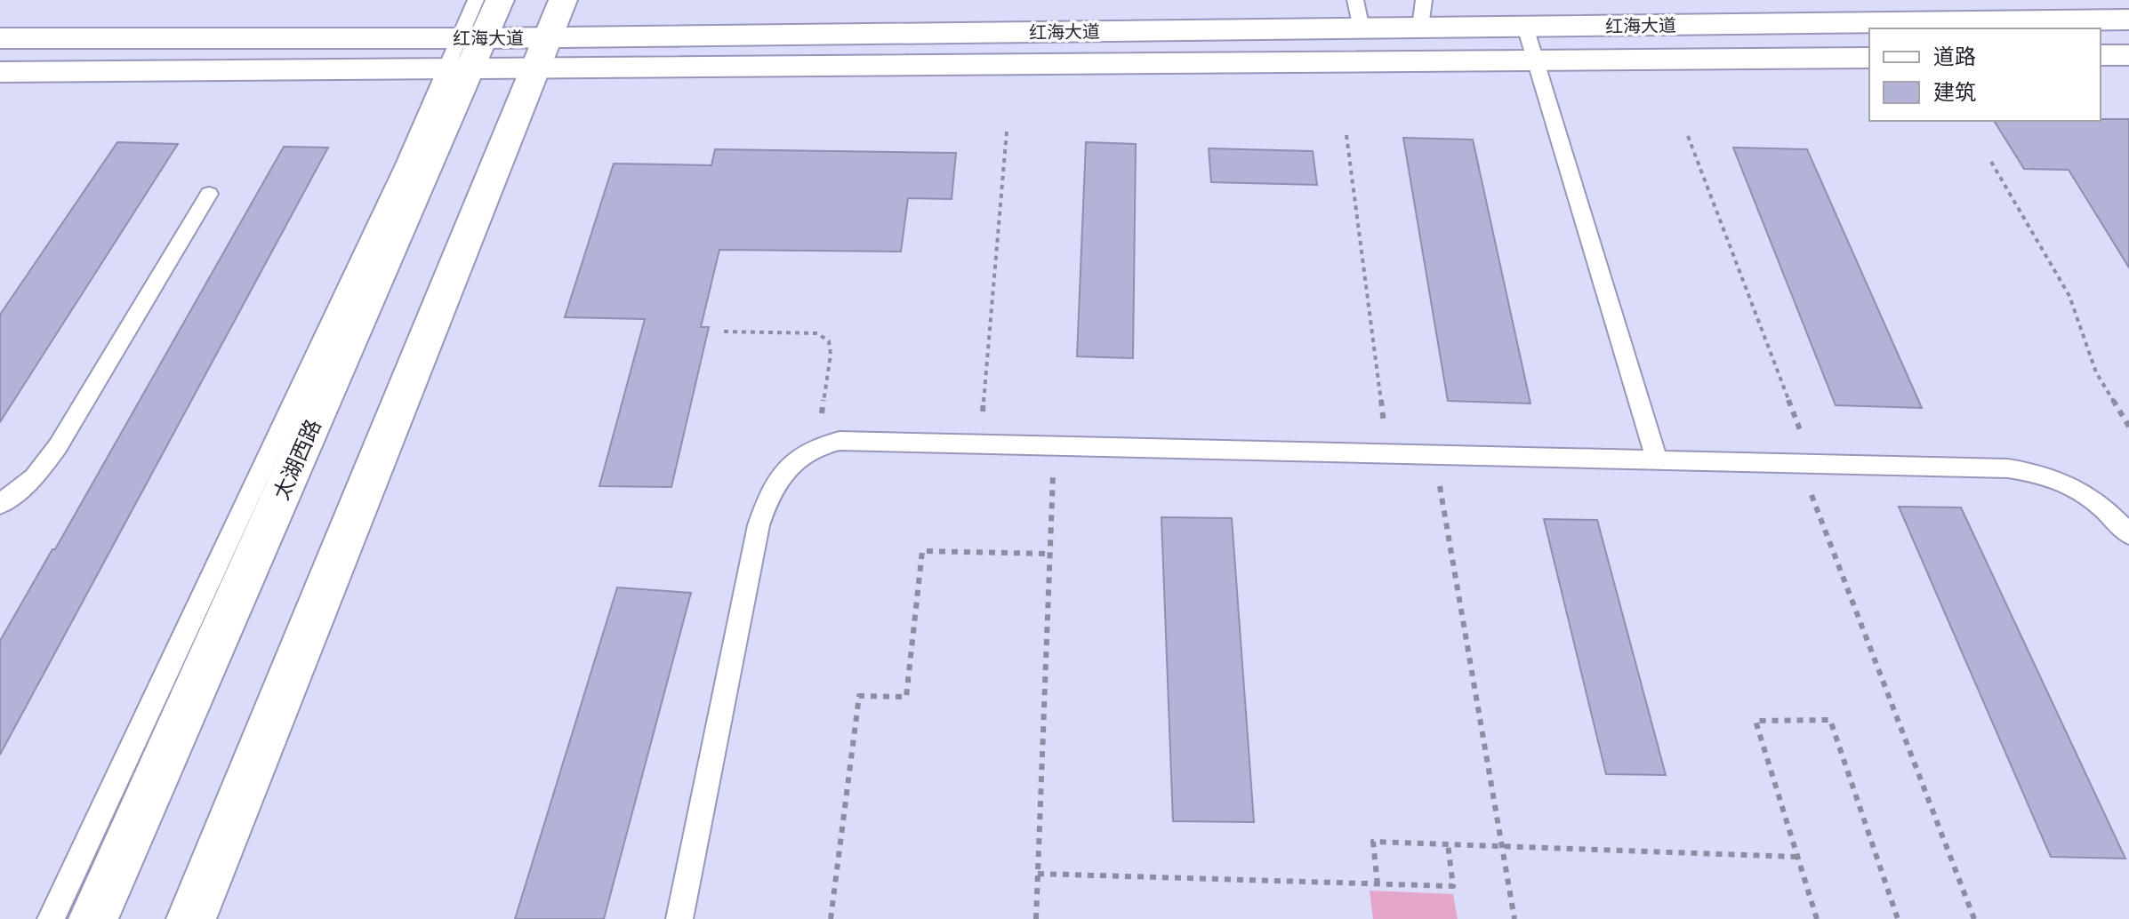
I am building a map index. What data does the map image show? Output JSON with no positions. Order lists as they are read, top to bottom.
{
  "streets": {
    "main road": ["红海大道", "太湖西路"]
  },
  "crossings": [
    ["红海大道", "太湖西路"]
  ],
  "legend": ["道路", "建筑"]
}
